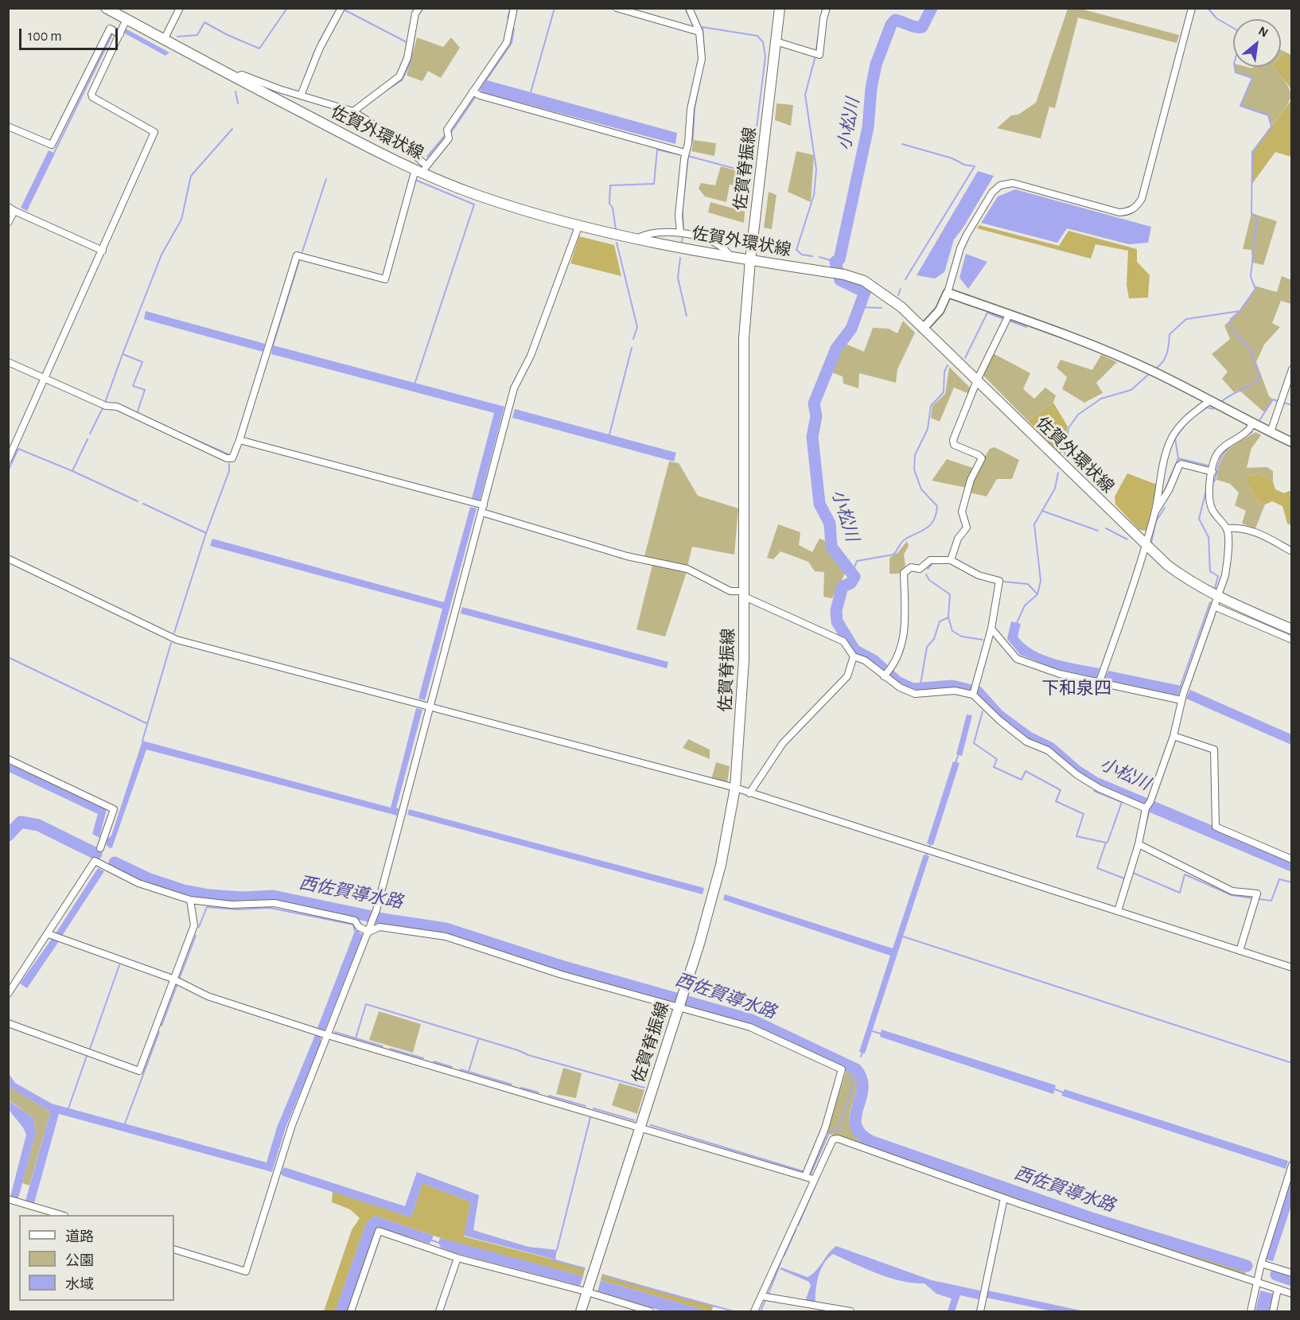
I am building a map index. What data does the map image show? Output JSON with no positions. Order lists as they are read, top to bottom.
{
  "streets": {
    "main road": ["佐賀外環状線", "佐賀脊振線"]
  },
  "crossings": [
    ["佐賀外環状線", "佐賀脊振線"]
  ],
  "districts": ["下和泉四"],
  "water": ["小松川", "西佐賀導水路"],
  "legend": ["道路", "公園", "水域"],
  "scale_bar": "100 m",
  "north": "top right"
}
